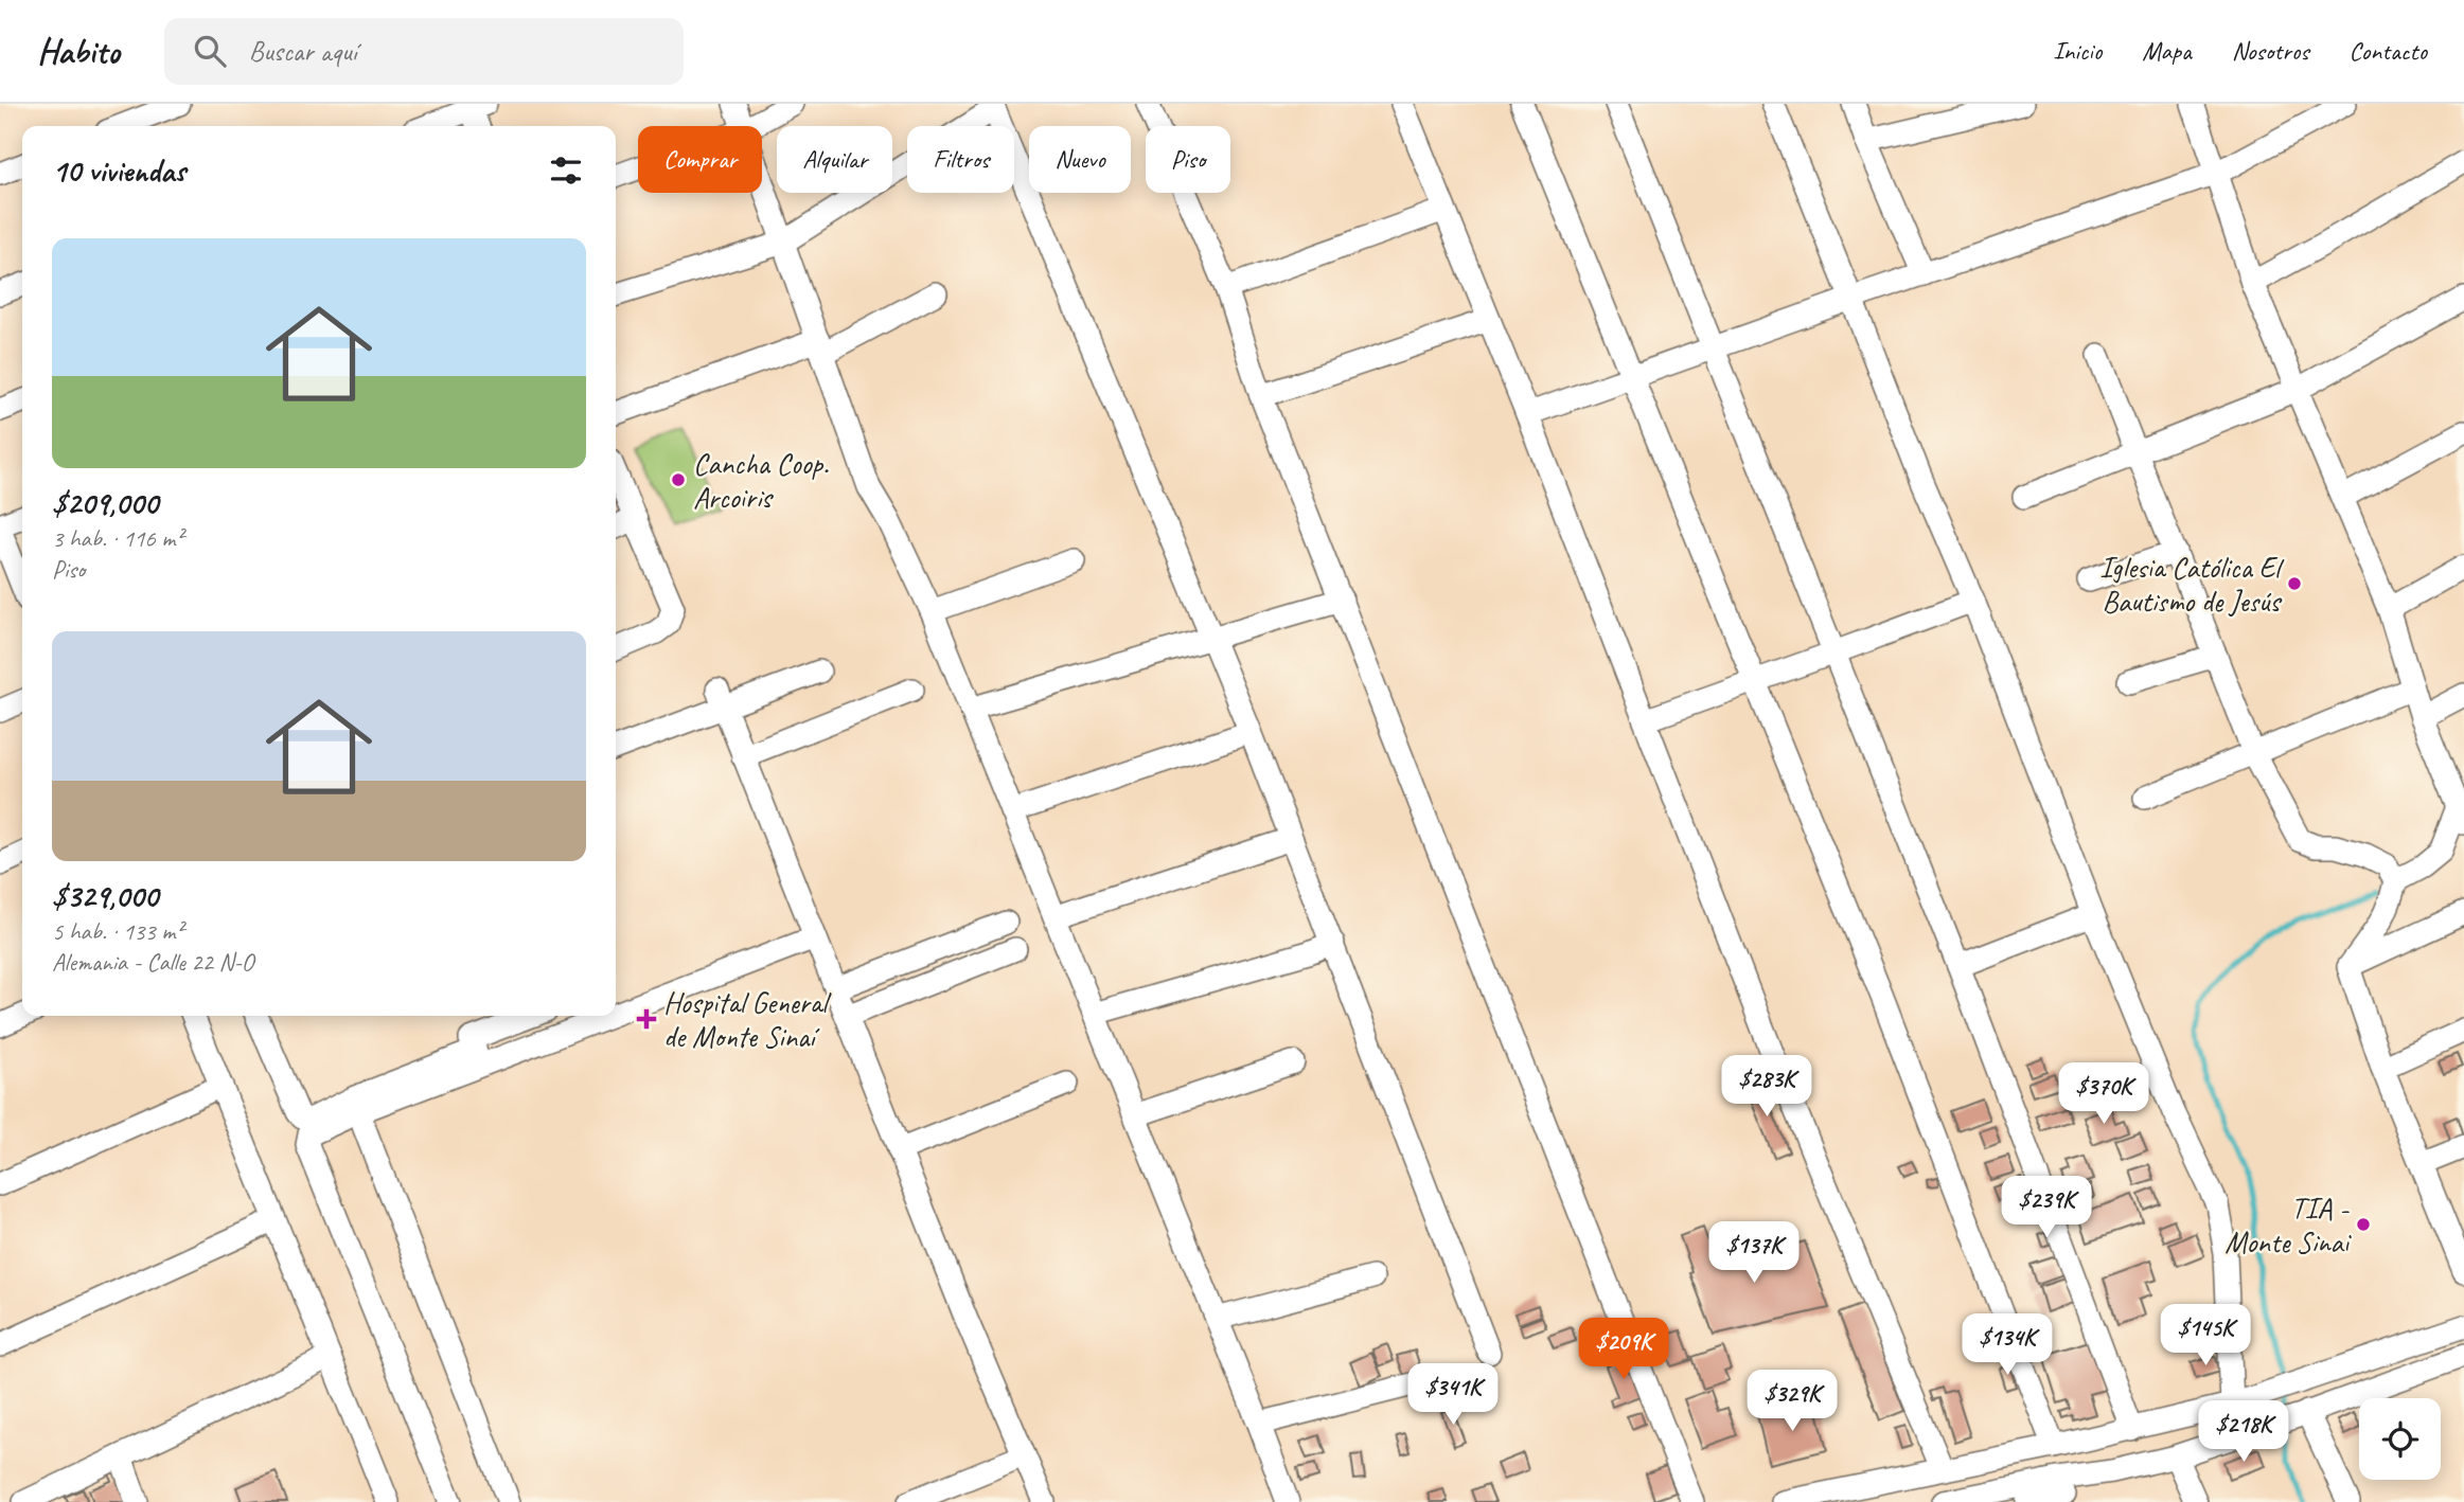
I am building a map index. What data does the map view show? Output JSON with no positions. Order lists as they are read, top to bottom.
{
  "places": {
    "other": ["Cancha Coop. Arcoiris", "Iglesia Católica El Bautismo de Jesús", "TIA - Monte Sinai"],
    "health": ["Hospital General de Monte Sinaí"]
  },
  "page": {
    "header": "Habito",
    "search": "Buscar aquí",
    "nav": [
      "Inicio",
      "Mapa",
      "Nosotros",
      "Contacto"
    ],
    "chip": [
      "Comprar",
      "Alquilar",
      "Filtros",
      "Nuevo",
      "Piso"
    ],
    "heading": "10 viviendas",
    "list": [
      {
        "name": "$209,000",
        "note": "3 hab. · 116 m² · Piso"
      },
      {
        "name": "$329,000",
        "note": "5 hab. · 133 m² · Alemania - Calle 22 N-O"
      }
    ],
    "price": [
      "$283K",
      "$370K",
      "$239K",
      "$137K",
      "$145K",
      "$134K",
      "$209K",
      "$341K",
      "$329K",
      "$218K"
    ]
  }
}
